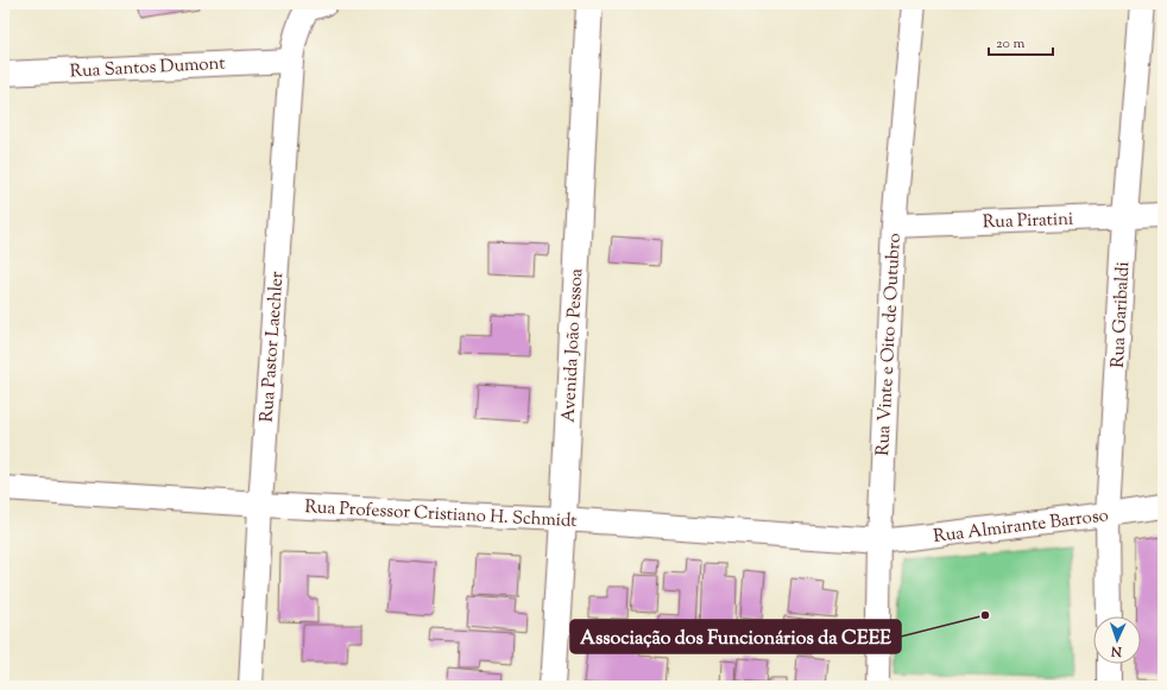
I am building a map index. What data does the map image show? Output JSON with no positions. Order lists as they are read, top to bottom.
{
  "streets": {
    "street": [
      "Rua Santos Dumont",
      "Rua Piratini",
      "Rua Garibaldi",
      "Rua Vinte e Oito de Outubro",
      "Avenida João Pessoa",
      "Rua Pastor Laechler",
      "Rua Professor Cristiano H. Schmidt",
      "Rua Almirante Barroso"
    ]
  },
  "crossings": [
    ["Rua Santos Dumont", "Rua Pastor Laechler"],
    ["Rua Piratini", "Rua Garibaldi"],
    ["Rua Piratini", "Rua Vinte e Oito de Outubro"],
    ["Rua Garibaldi", "Rua Almirante Barroso"],
    ["Rua Vinte e Oito de Outubro", "Rua Professor Cristiano H. Schmidt"],
    ["Rua Vinte e Oito de Outubro", "Rua Almirante Barroso"],
    ["Avenida João Pessoa", "Rua Professor Cristiano H. Schmidt"],
    ["Rua Pastor Laechler", "Rua Professor Cristiano H. Schmidt"],
    ["Rua Professor Cristiano H. Schmidt", "Rua Almirante Barroso"]
  ],
  "places": ["Associação dos Funcionários da CEEE"],
  "scale_bar": "20 m",
  "north": "bottom"
}
